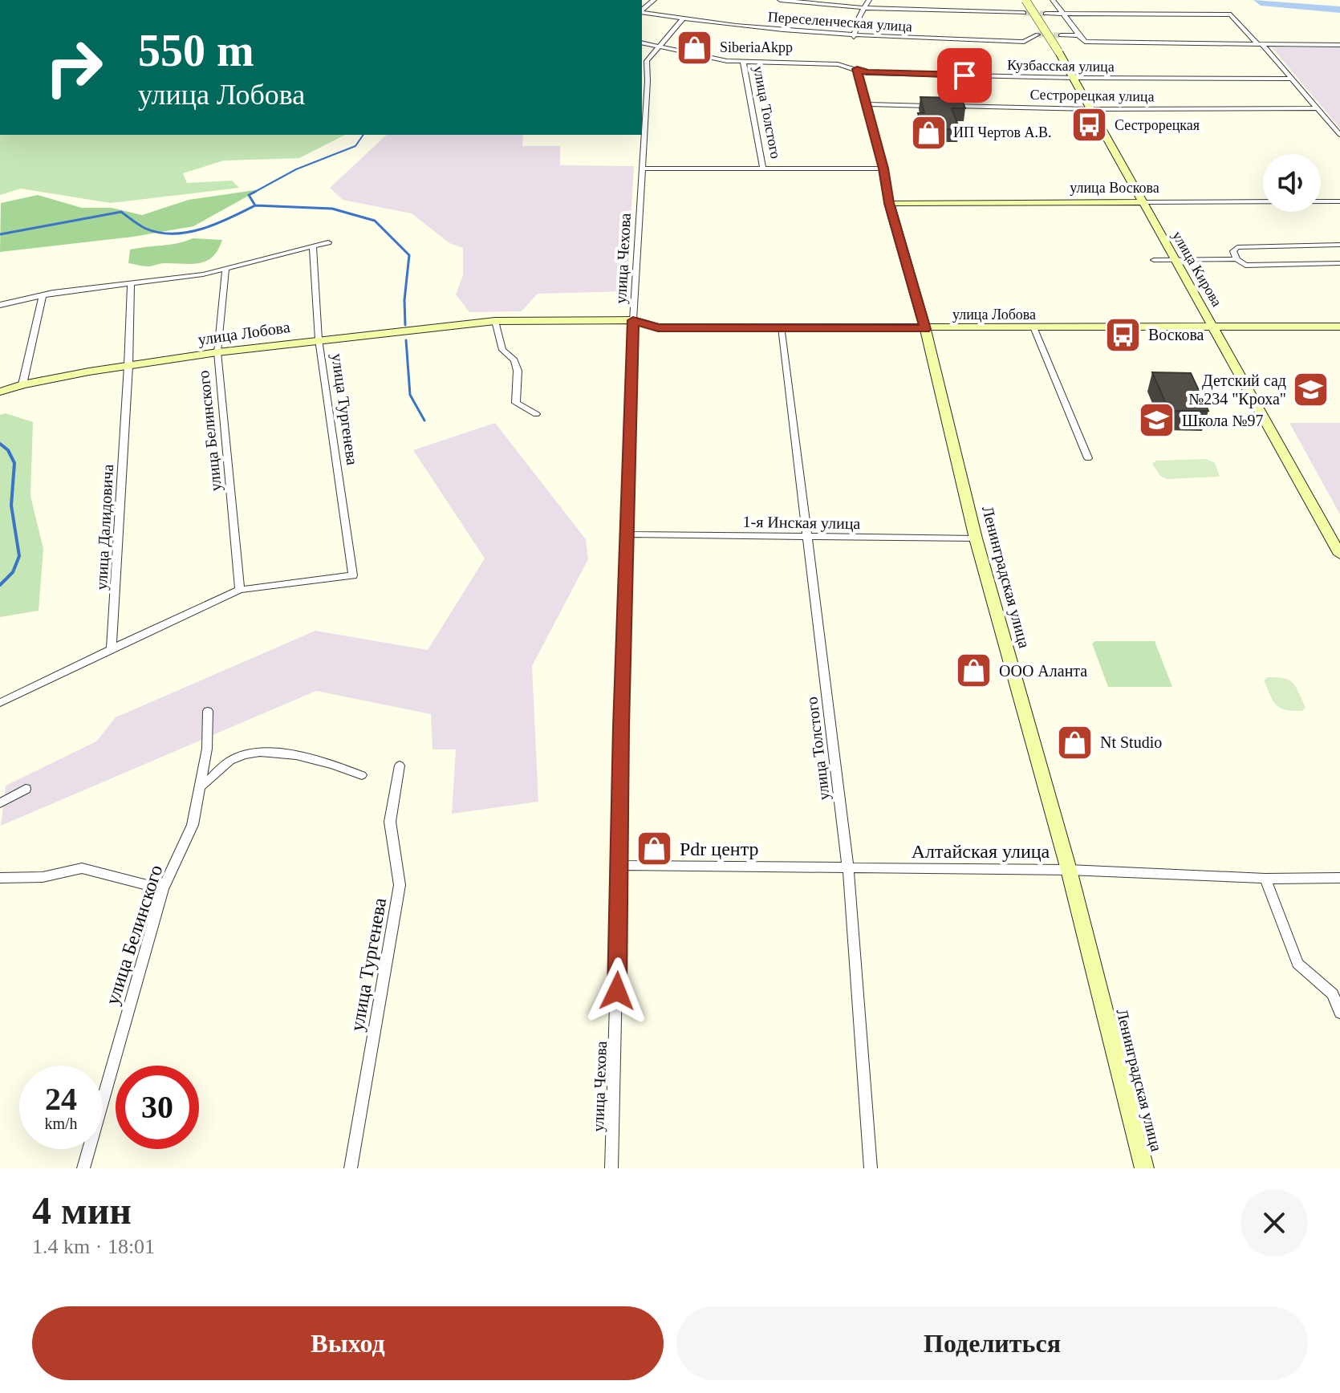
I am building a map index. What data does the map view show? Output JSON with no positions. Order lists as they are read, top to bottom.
{
  "streets": {
    "street": [
      "Переселенческая улица",
      "Кузбасская улица",
      "Сестрорецкая улица",
      "улица Толстого",
      "улица Воскова",
      "улица Чехова",
      "улица Кирова",
      "улица Лобова",
      "улица Тургенева",
      "улица Белинского",
      "1-я Инская улица",
      "улица Далидовича",
      "Ленинградская улица",
      "Алтайская улица"
    ]
  },
  "crossings": [
    ["Переселенческая улица", "улица Чехова"],
    ["Кузбасская улица", "улица Толстого"],
    ["Кузбасская улица", "улица Чехова"],
    ["Кузбасская улица", "улица Кирова"],
    ["Кузбасская улица", "Ленинградская улица"],
    ["Сестрорецкая улица", "улица Кирова"],
    ["улица Толстого", "улица Лобова"],
    ["улица Толстого", "1-я Инская улица"],
    ["улица Толстого", "Алтайская улица"],
    ["улица Воскова", "улица Кирова"],
    ["улица Воскова", "Ленинградская улица"],
    ["улица Чехова", "улица Лобова"],
    ["улица Чехова", "1-я Инская улица"],
    ["улица Чехова", "Алтайская улица"],
    ["улица Кирова", "улица Лобова"],
    ["улица Лобова", "улица Тургенева"],
    ["улица Лобова", "улица Белинского"],
    ["улица Лобова", "улица Далидовича"],
    ["улица Лобова", "Ленинградская улица"],
    ["улица Тургенева", "улица Белинского"],
    ["1-я Инская улица", "Ленинградская улица"],
    ["Ленинградская улица", "Алтайская улица"]
  ],
  "places": {
    "shop": [
      "SiberiaAkpp",
      "ИП Чертов А.В.",
      "ООО Аланта",
      "Nt Studio",
      "Pdr центр"
    ],
    "bus stop": ["Сестрорецкая", "Воскова"],
    "school or university": ["Детский сад №234 \"Кроха\"", "Школа №97"]
  },
  "page": {
    "turn": ["550 m", "улица Лобова"],
    "speed": "24 km/h",
    "limit": "30",
    "heading": ["4 мин", "1.4 km · 18:01"],
    "buttons": ["Выход", "Поделиться"]
  }
}
